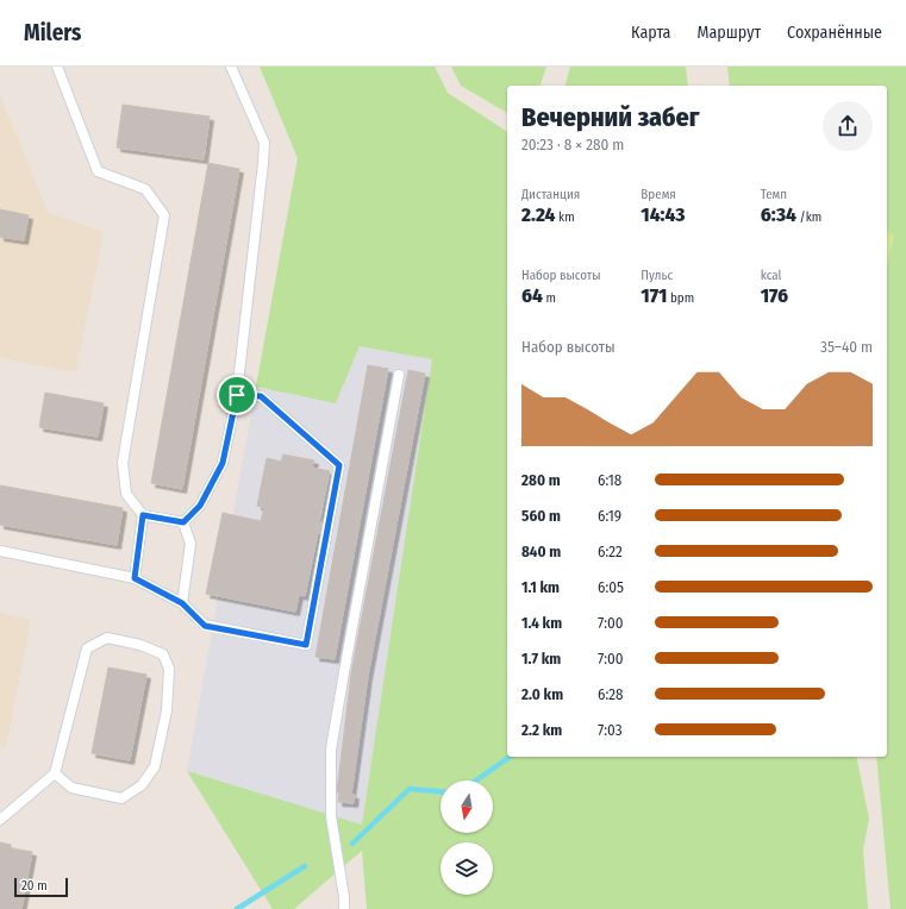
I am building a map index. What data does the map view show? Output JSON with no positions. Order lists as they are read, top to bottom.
{
  "scale_bar": "20 m",
  "north": "bottom",
  "page": {
    "header": "Milers",
    "nav": ["Карта", "Маршрут", "Сохранённые"],
    "heading": ["Вечерний забег", "20:23 · 8 × 280 m"],
    "stats": [
      ["Дистанция", "2.24 km"],
      ["Время", "14:43"],
      ["Темп", "6:34 /km"],
      ["Набор высоты", "64 m"],
      ["Пульс", "171 bpm"],
      ["kcal", "176"]
    ],
    "chart": ["Набор высоты", "35–40 m"],
    "list": [
      {
        "name": "280 m",
        "note": "6:18"
      },
      {
        "name": "560 m",
        "note": "6:19"
      },
      {
        "name": "840 m",
        "note": "6:22"
      },
      {
        "name": "1.1 km",
        "note": "6:05"
      },
      {
        "name": "1.4 km",
        "note": "7:00"
      },
      {
        "name": "1.7 km",
        "note": "7:00"
      },
      {
        "name": "2.0 km",
        "note": "6:28"
      },
      {
        "name": "2.2 km",
        "note": "7:03"
      }
    ],
    "scale": "20 m"
  }
}
